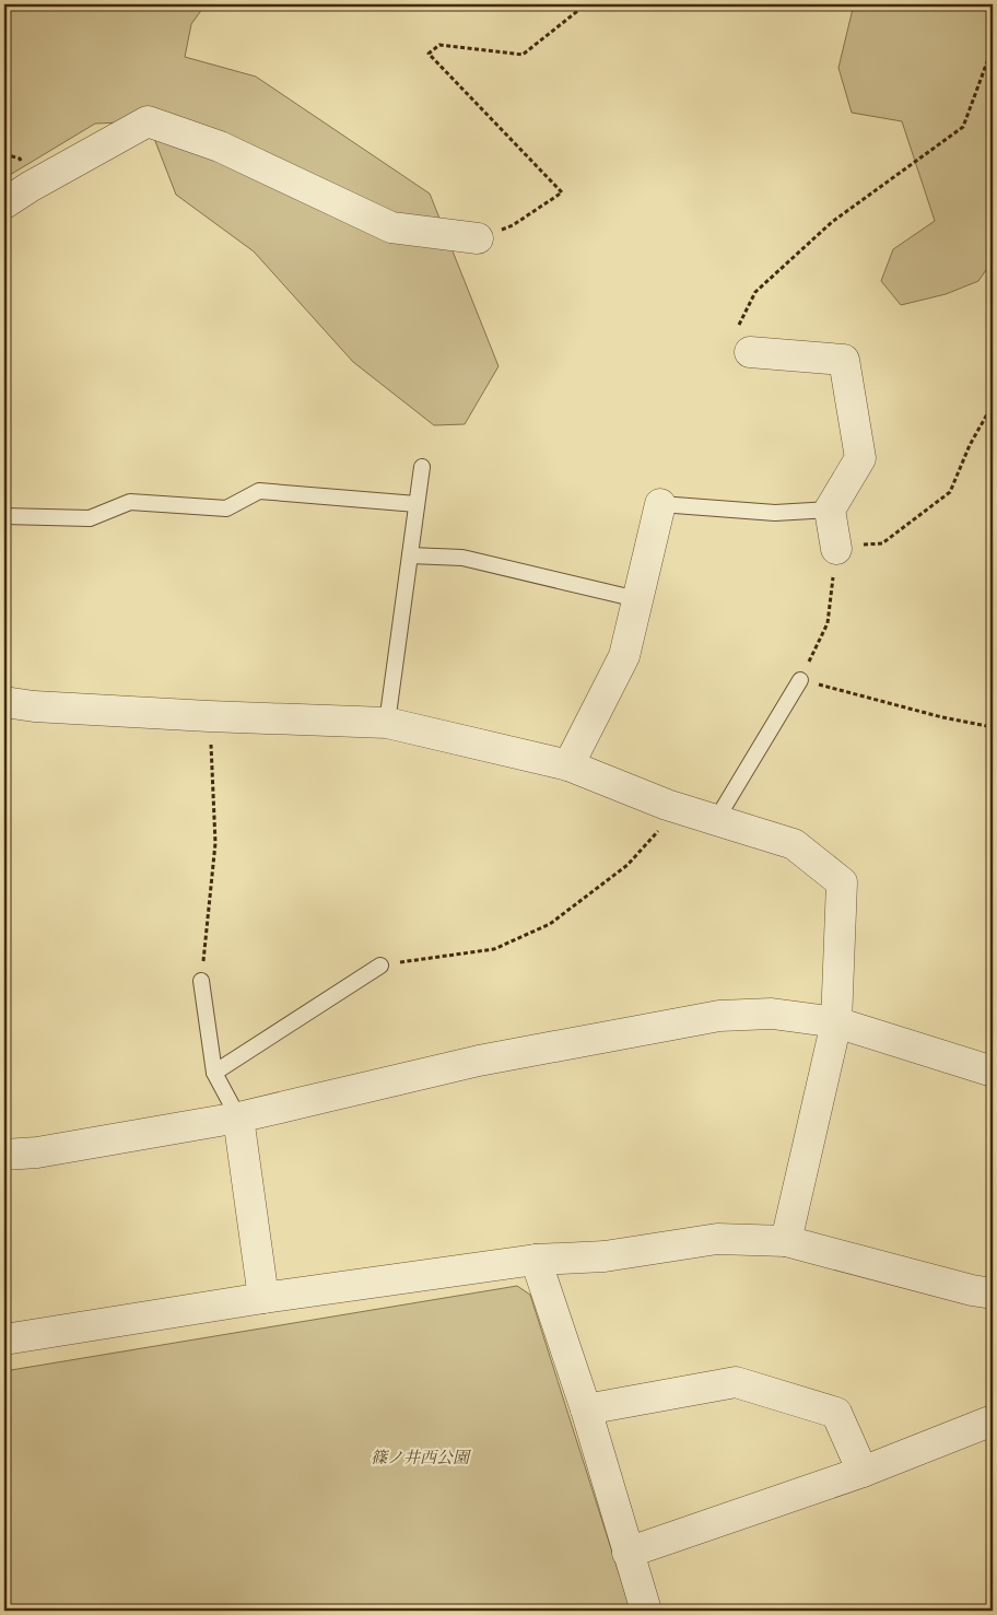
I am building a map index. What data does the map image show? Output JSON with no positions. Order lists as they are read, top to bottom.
{
  "parks": ["篠ノ井西公園"]
}
